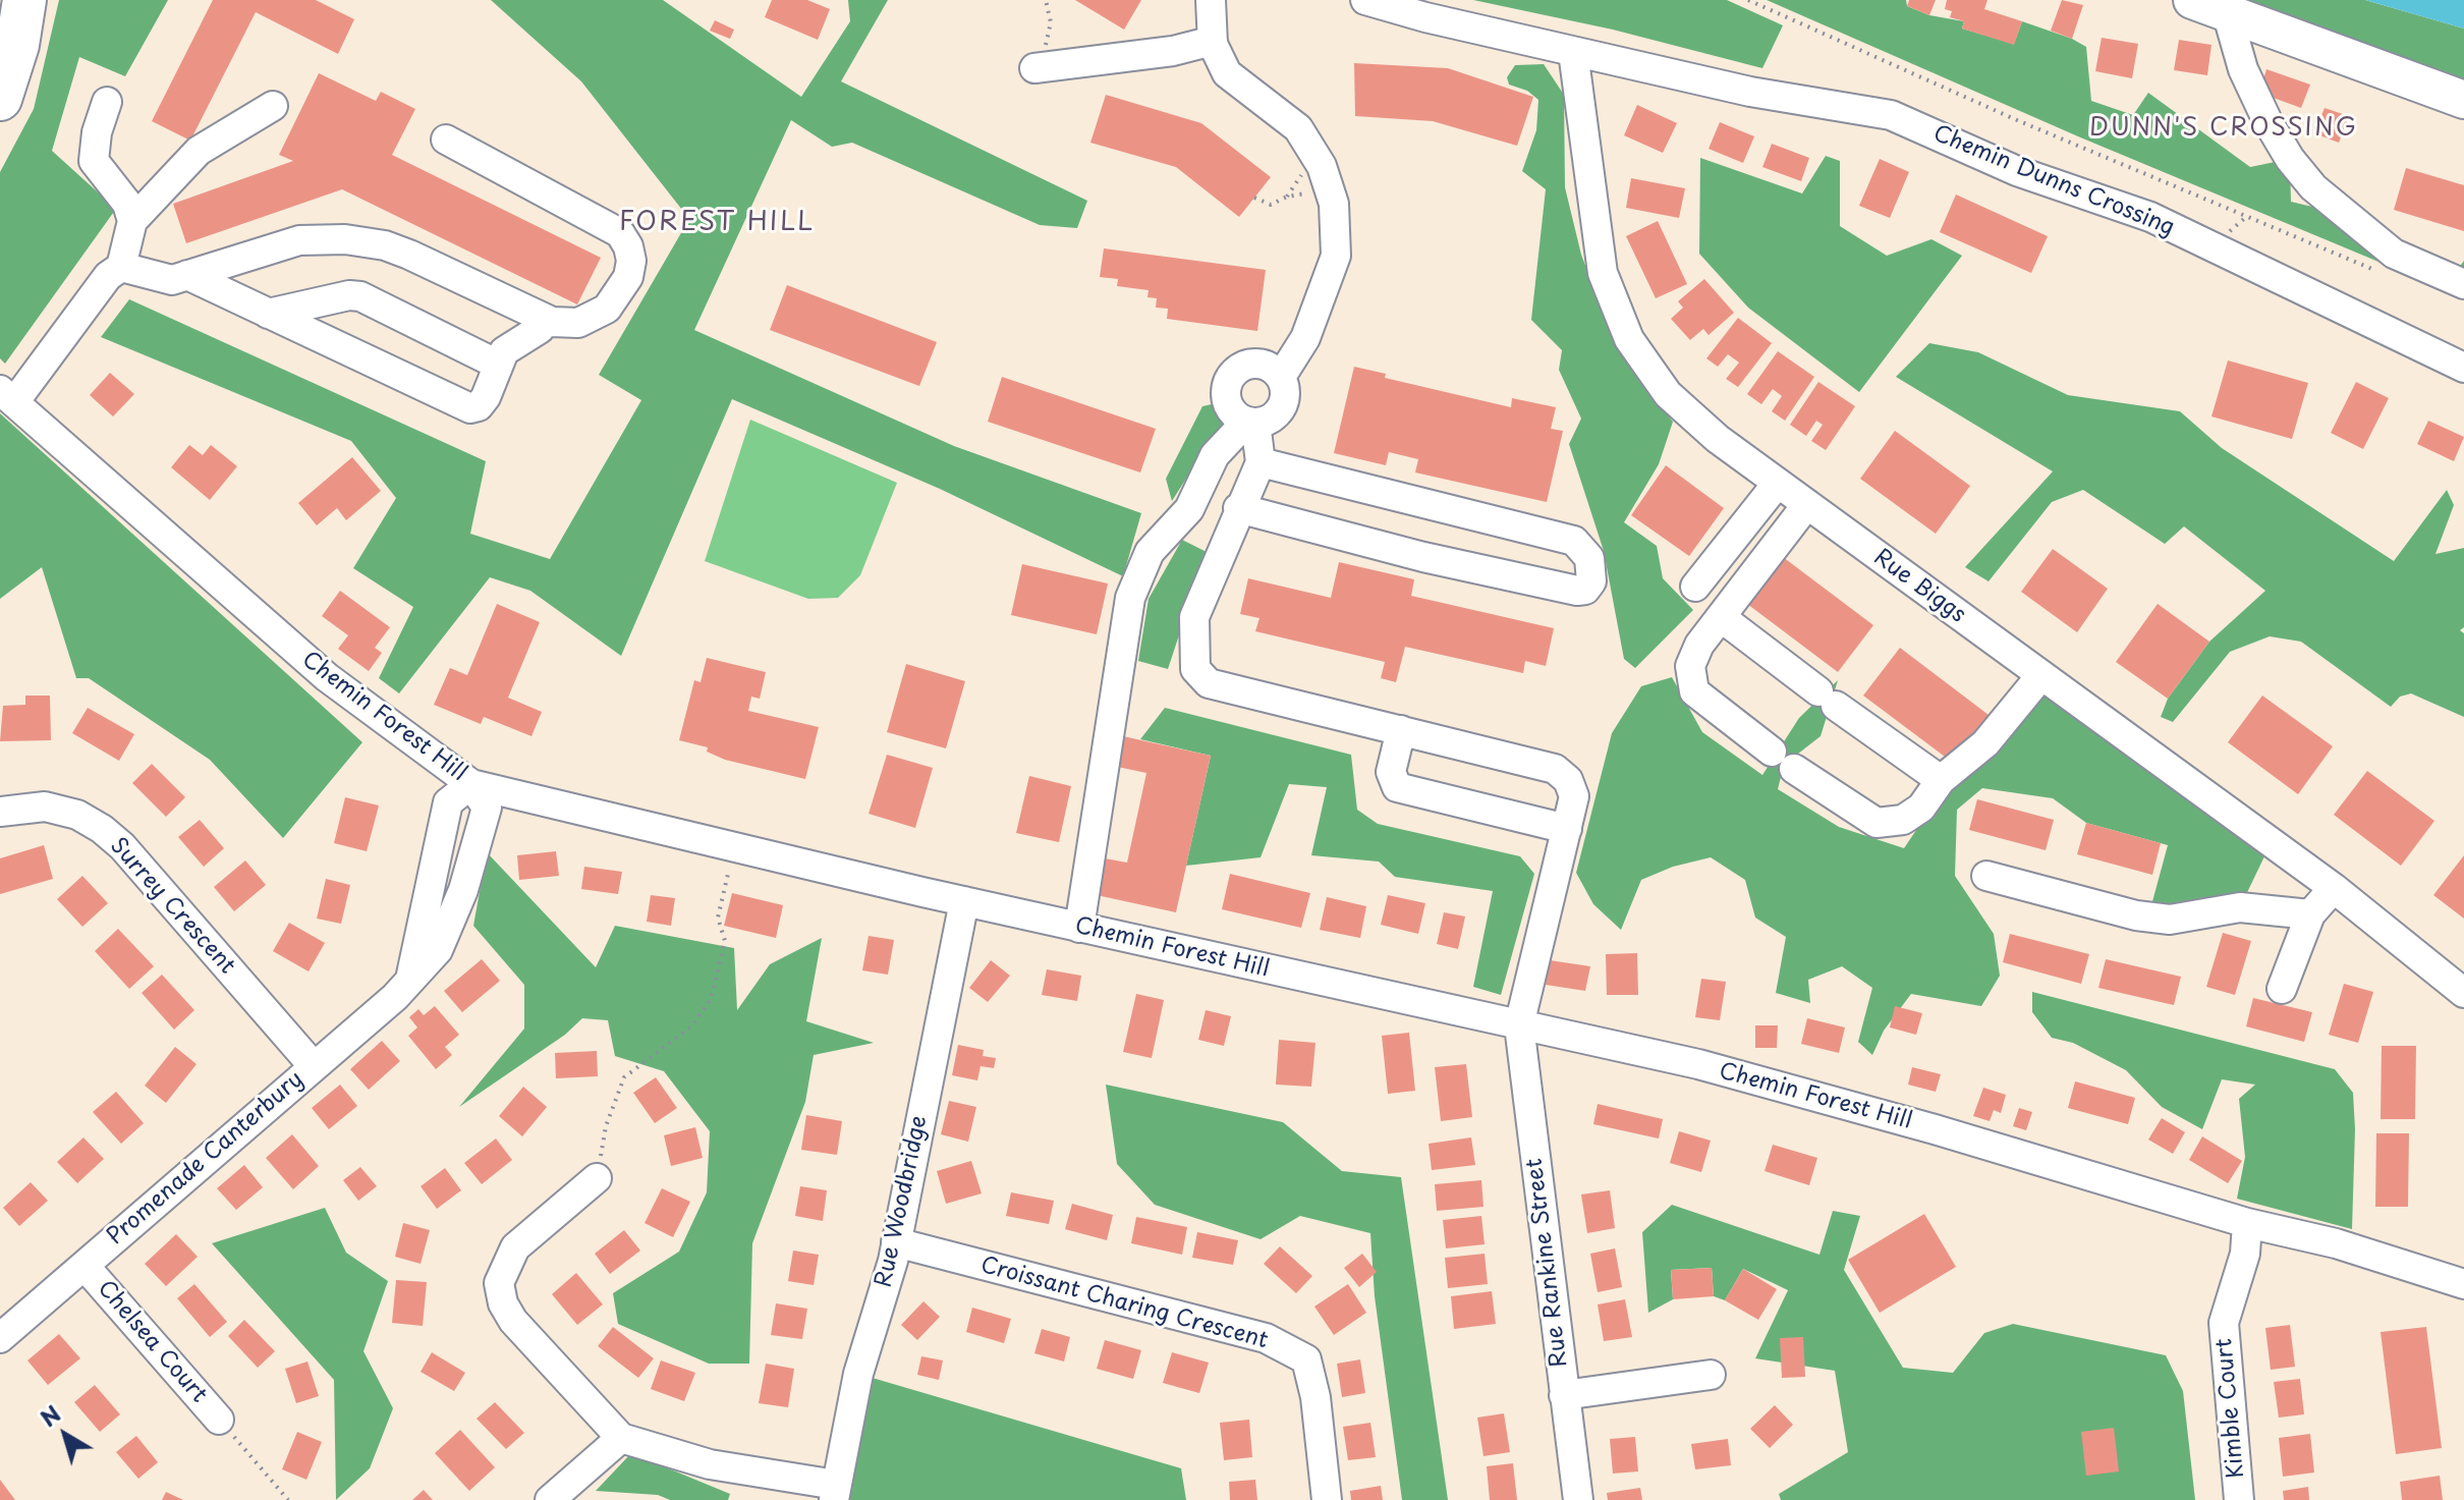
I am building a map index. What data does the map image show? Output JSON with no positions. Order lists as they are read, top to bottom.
{
  "streets": {
    "street": [
      "Chemin Dunns Crossing",
      "Rue Biggs",
      "Chemin Forest Hill",
      "Surrey Crescent",
      "Promenade Canterbury",
      "Rue Woodbridge",
      "Rue Rankine Street",
      "Croissant Charing Crescent",
      "Chelsea Court",
      "Kimble Court"
    ]
  },
  "crossings": [
    ["Chemin Dunns Crossing", "Rue Biggs"],
    ["Chemin Forest Hill", "Promenade Canterbury"],
    ["Chemin Forest Hill", "Rue Woodbridge"],
    ["Chemin Forest Hill", "Rue Rankine Street"],
    ["Chemin Forest Hill", "Kimble Court"],
    ["Surrey Crescent", "Promenade Canterbury"],
    ["Promenade Canterbury", "Chelsea Court"],
    ["Rue Woodbridge", "Croissant Charing Crescent"]
  ],
  "districts": ["DUNN'S CROSSING", "FOREST HILL"],
  "north": "top left"
}
